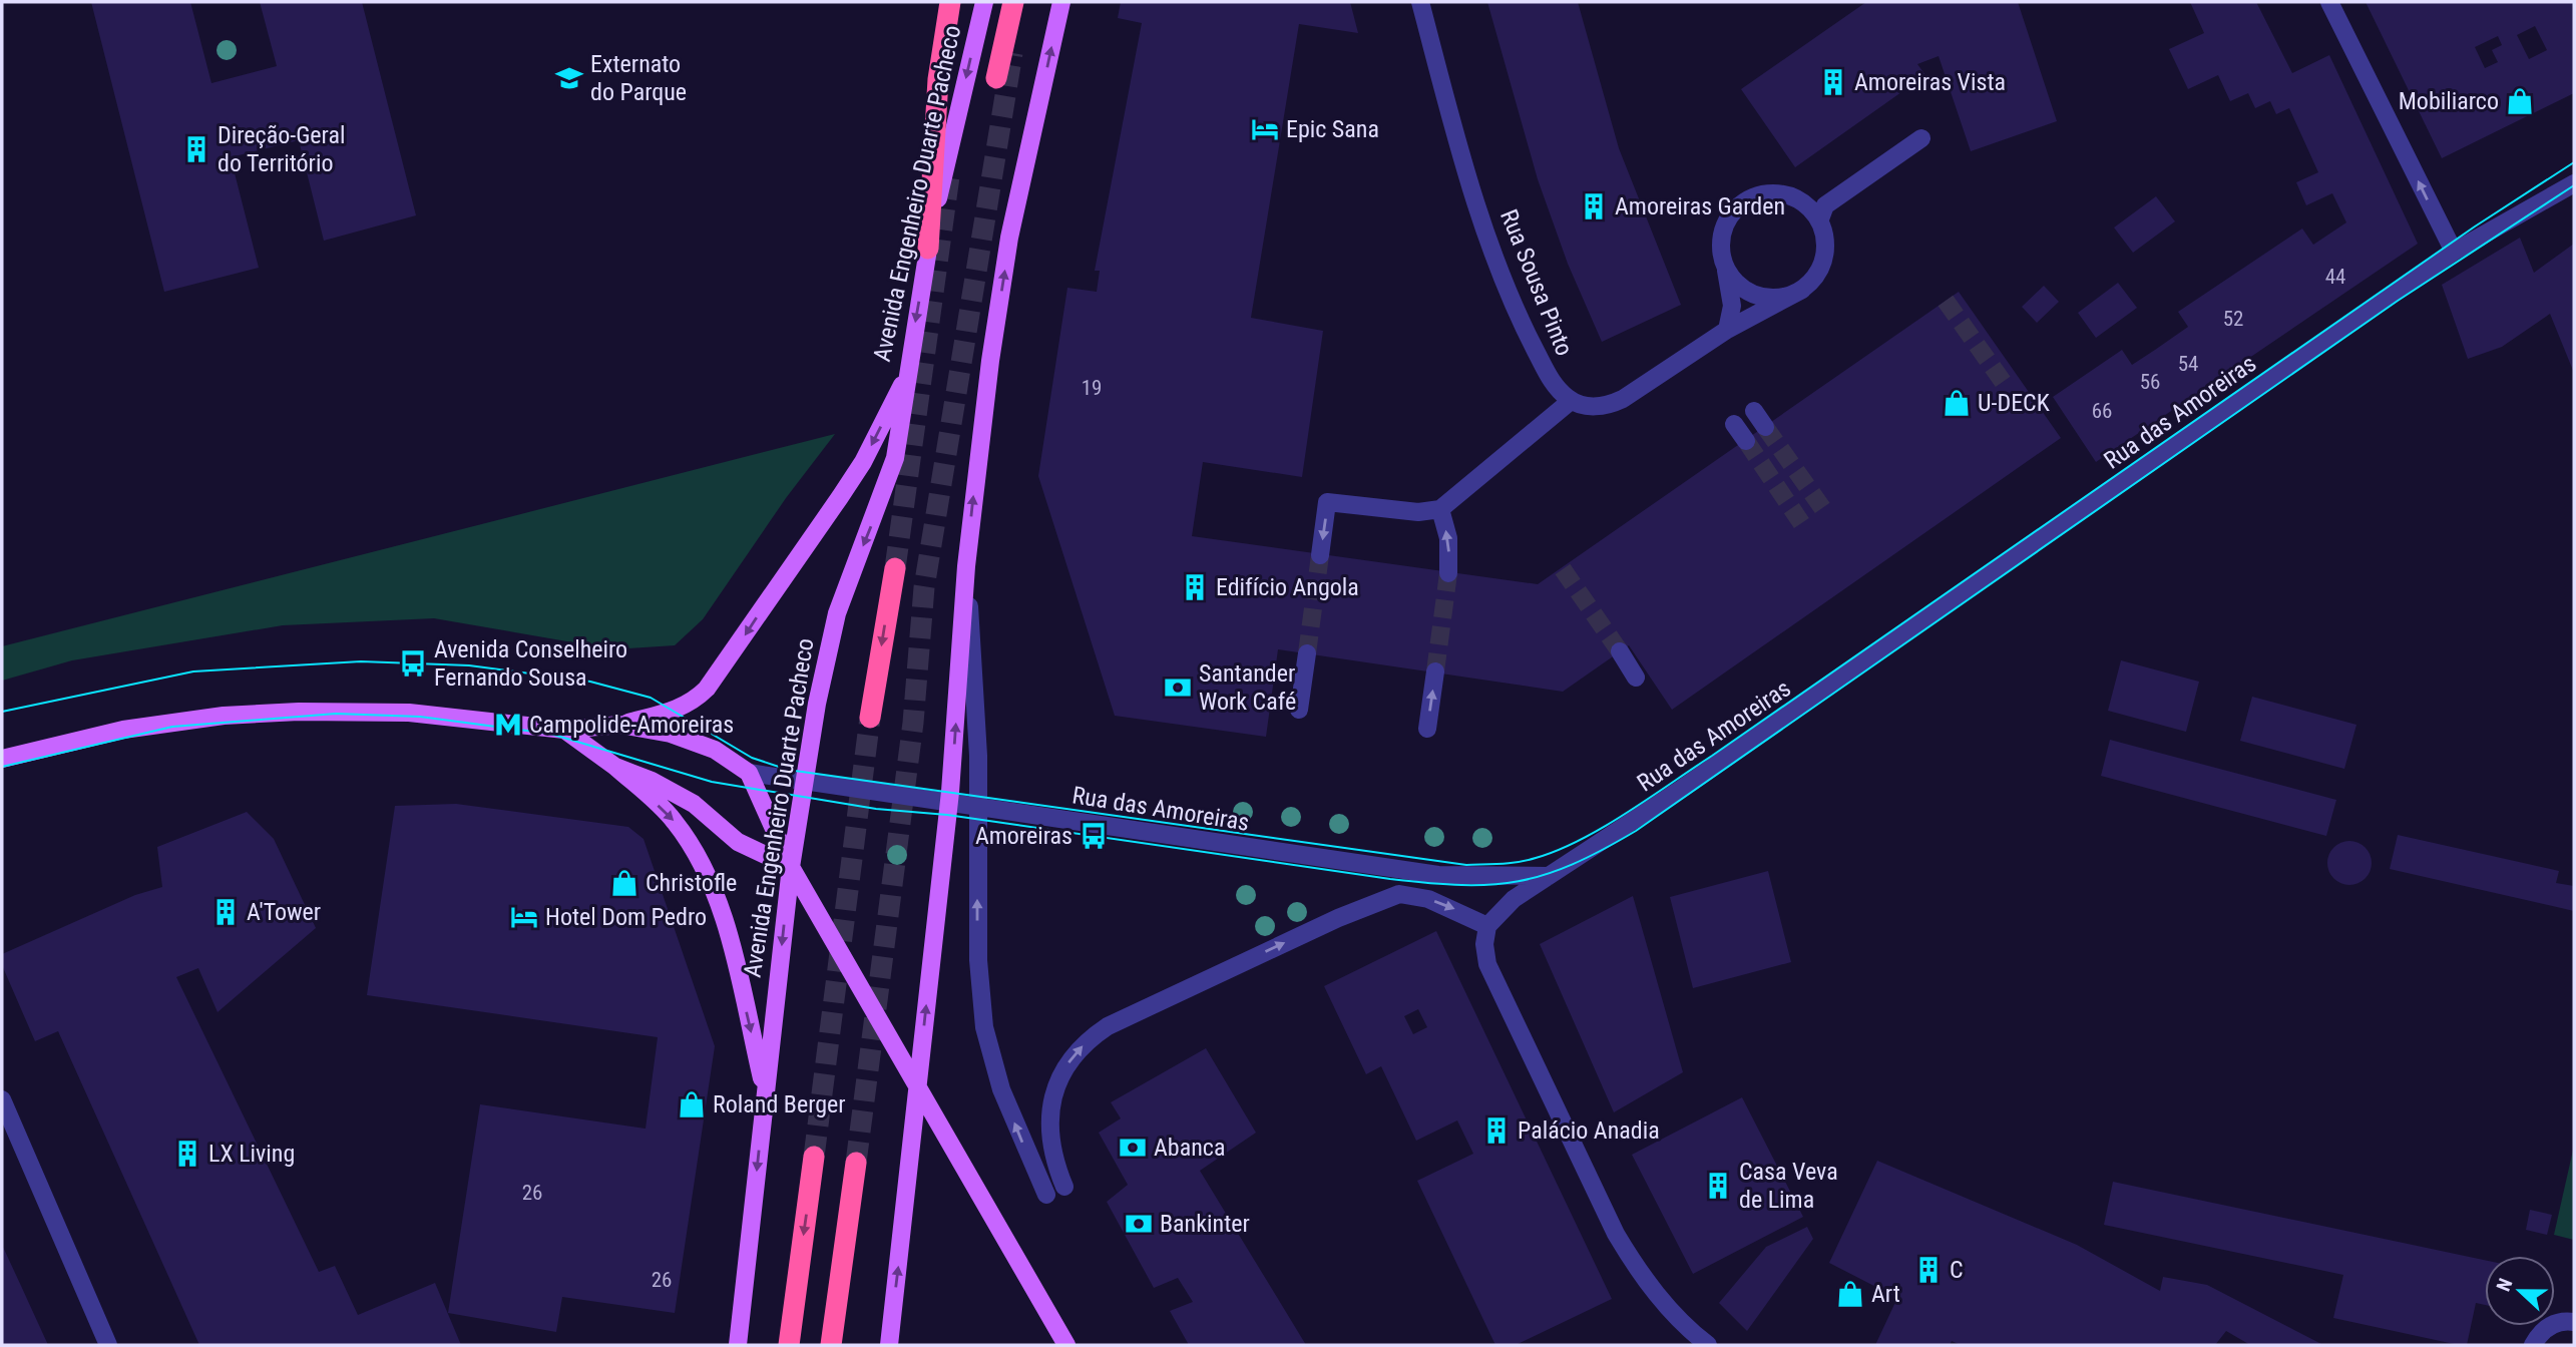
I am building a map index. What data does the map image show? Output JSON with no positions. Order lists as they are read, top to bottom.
{
  "streets": {
    "main road": ["Avenida Engenheiro Duarte Pacheco"],
    "street": ["Rua Sousa Pinto", "Rua das Amoreiras"]
  },
  "crossings": [
    ["Avenida Engenheiro Duarte Pacheco", "Rua das Amoreiras"]
  ],
  "places": {
    "school or university": ["Externato do Parque"],
    "building": [
      "Amoreiras Vista",
      "Direção-Geral do Território",
      "Amoreiras Garden",
      "Edifício Angola",
      "A'Tower",
      "Palácio Anadia",
      "LX Living",
      "Casa Veva de Lima",
      "C"
    ],
    "shop": [
      "Mobiliarco",
      "U-DECK",
      "Christofle",
      "Roland Berger",
      "Art"
    ],
    "hotel": ["Epic Sana", "Hotel Dom Pedro"],
    "bus stop": ["Avenida Conselheiro Fernando Sousa", "Amoreiras"],
    "bank": ["Santander Work Café", "Abanca", "Bankinter"],
    "metro station": ["Campolide-Amoreiras"]
  },
  "house_numbers": [
    "44",
    "52",
    "54",
    "56",
    "19",
    "66",
    "26",
    "26"
  ],
  "north": "left"
}
